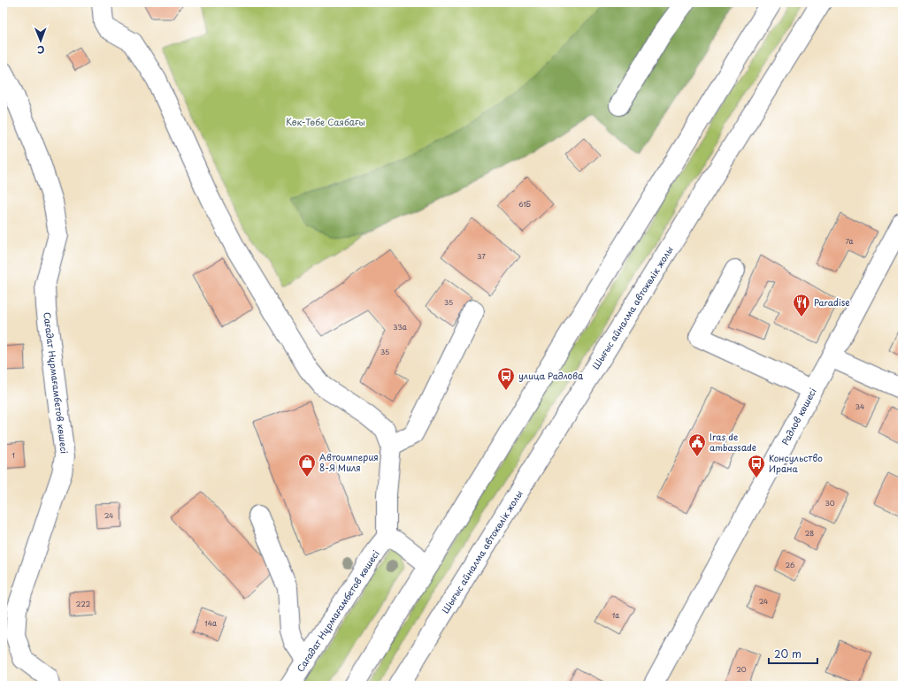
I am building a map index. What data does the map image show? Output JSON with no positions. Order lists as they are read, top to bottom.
{
  "streets": {
    "main road": ["Шығыс айналма автокөлік жолы", "Сағадат Нұрмағамбетов көшесі", "Радлов көшесі"]
  },
  "parks": ["Көк-Төбе Саябағы"],
  "places": {
    "restaurant": ["Paradise"],
    "bus stop": ["улица Радлова", "Консульство Ирана"],
    "public building": ["Iras de ambassade"],
    "shop": ["Автоимперия 8-Я Миля"]
  },
  "house_numbers": [
    "61Б",
    "7а",
    "37",
    "35",
    "33а",
    "35",
    "34",
    "1",
    "30",
    "24",
    "28",
    "26",
    "24",
    "222",
    "1а",
    "14а",
    "20"
  ],
  "scale_bar": "20 m",
  "north": "bottom"
}
